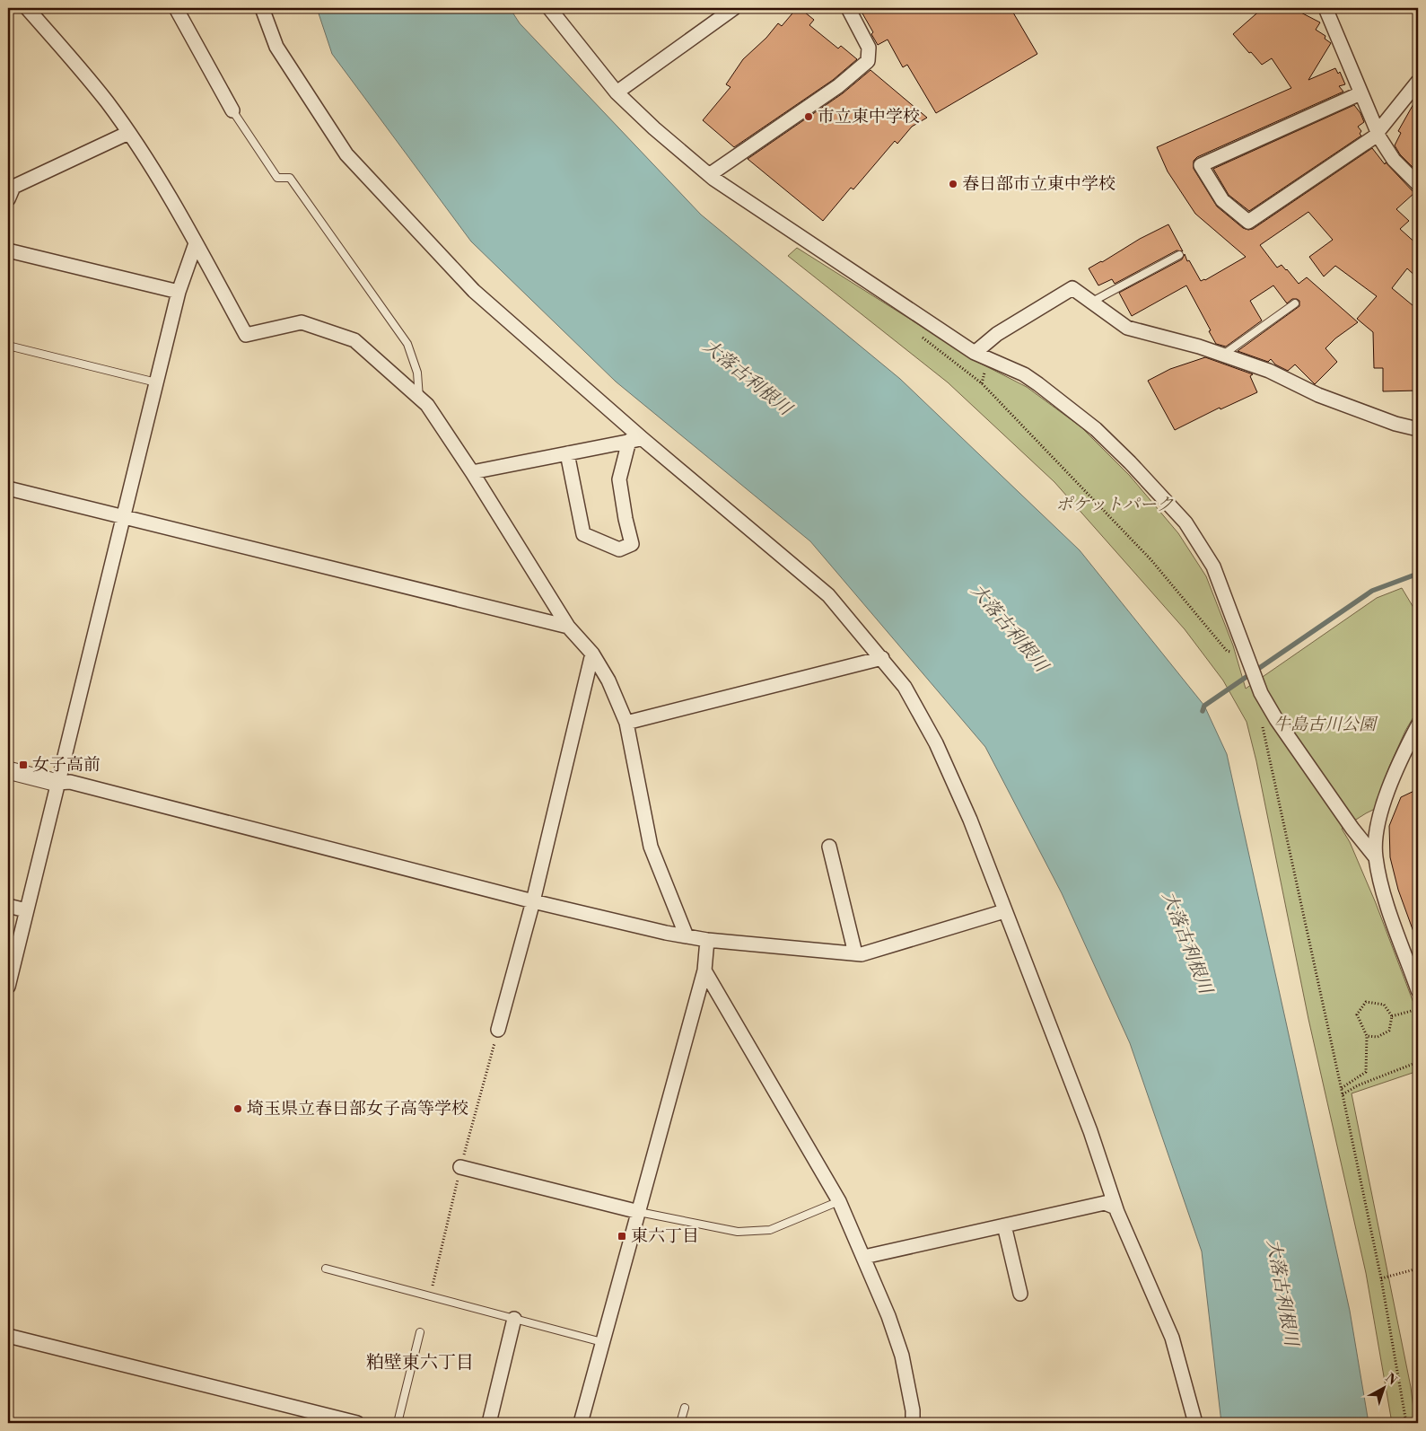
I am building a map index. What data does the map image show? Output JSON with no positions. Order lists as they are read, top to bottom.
{
  "districts": ["粕壁東六丁目"],
  "water": ["大落古利根川"],
  "parks": ["ポケットパーク", "牛島古川公園"],
  "places": {
    "other": ["市立東中学校", "春日部市立東中学校", "埼玉県立春日部女子高等学校"],
    "transit": ["女子高前", "東六丁目"]
  },
  "north": "top right"
}
